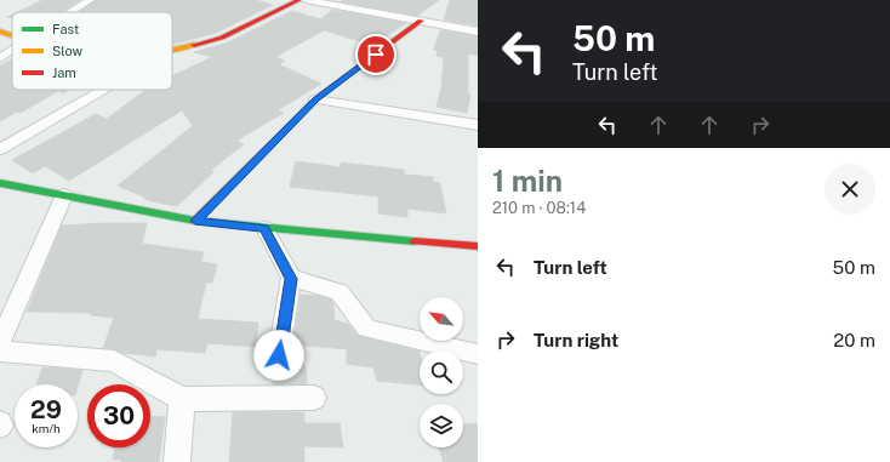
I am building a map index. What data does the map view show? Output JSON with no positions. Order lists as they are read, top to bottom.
{
  "legend": ["Fast", "Slow", "Jam"],
  "north": "top left",
  "page": {
    "turn": ["50 m", "Turn left"],
    "heading": ["1 min", "210 m · 08:14"],
    "list": [
      {
        "name": "Turn left",
        "value": "50 m"
      },
      {
        "name": "Turn right",
        "value": "20 m"
      }
    ],
    "speed": "29 km/h",
    "limit": "30"
  }
}
